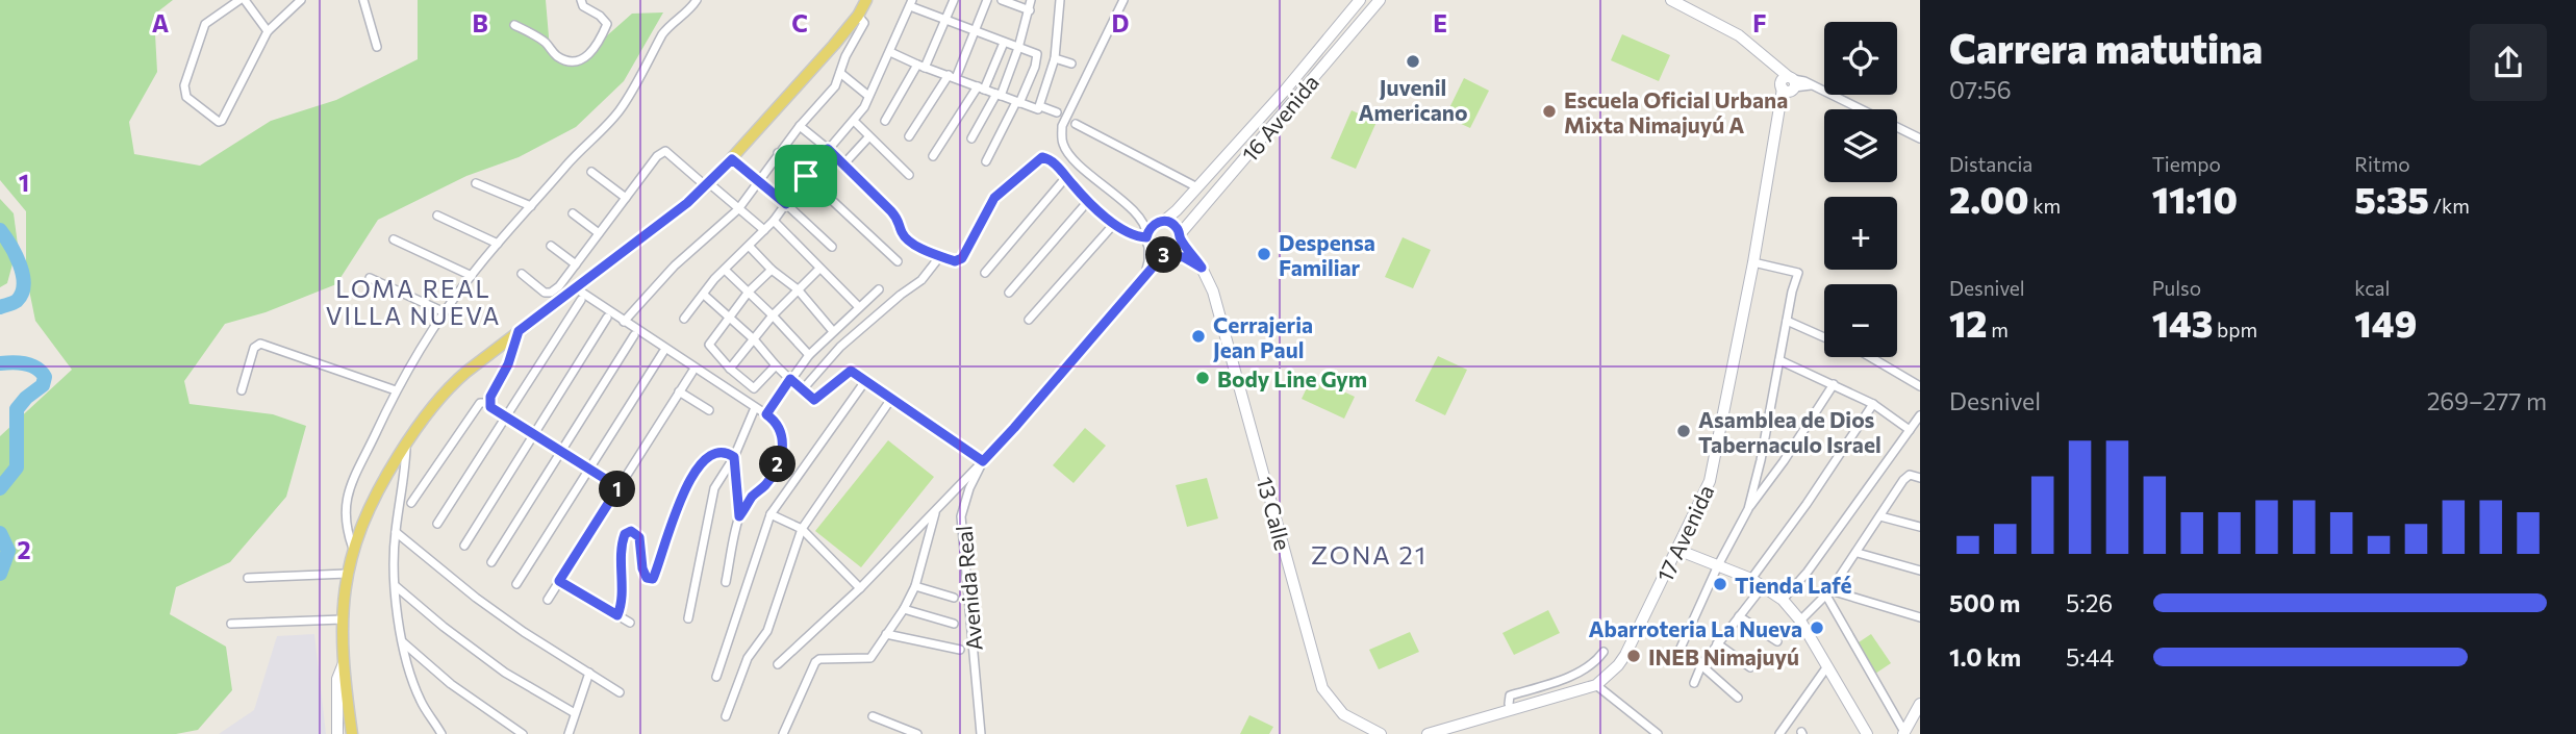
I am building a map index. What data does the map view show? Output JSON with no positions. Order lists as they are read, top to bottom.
{
  "streets": {
    "street": [
      "16 Avenida",
      "13 Calle",
      "17 Avenida",
      "Avenida Real"
    ]
  },
  "crossings": [
    ["16 Avenida", "13 Calle"],
    ["16 Avenida", "Avenida Real"],
    ["13 Calle", "Avenida Real"]
  ],
  "districts": ["LOMA REAL VILLA NUEVA", "ZONA 21"],
  "places": [
    "Juvenil Americano",
    "Escuela Oficial Urbana Mixta Nimajuyú A",
    "Despensa Familiar",
    "Cerrajeria Jean Paul",
    "Body Line Gym",
    "Asamblea de Dios Tabernaculo Israel",
    "Tienda Lafé",
    "Abarroteria La Nueva",
    "INEB Nimajuyú"
  ],
  "page": {
    "heading": ["Carrera matutina", "07:56"],
    "map_buttons": ["+", "−"],
    "stats": [
      ["Distancia", "2.00 km"],
      ["Tiempo", "11:10"],
      ["Ritmo", "5:35 /km"],
      ["Desnivel", "12 m"],
      ["Pulso", "143 bpm"],
      ["kcal", "149"]
    ],
    "pins": ["3", "2", "1"],
    "chart": ["Desnivel", "269–277 m"],
    "list": [
      {
        "name": "500 m",
        "note": "5:26"
      },
      {
        "name": "1.0 km",
        "note": "5:44"
      }
    ]
  },
  "grid": {
    "columns": [
      "A",
      "B",
      "C",
      "D",
      "E",
      "F"
    ],
    "rows": ["1", "2"]
  }
}
